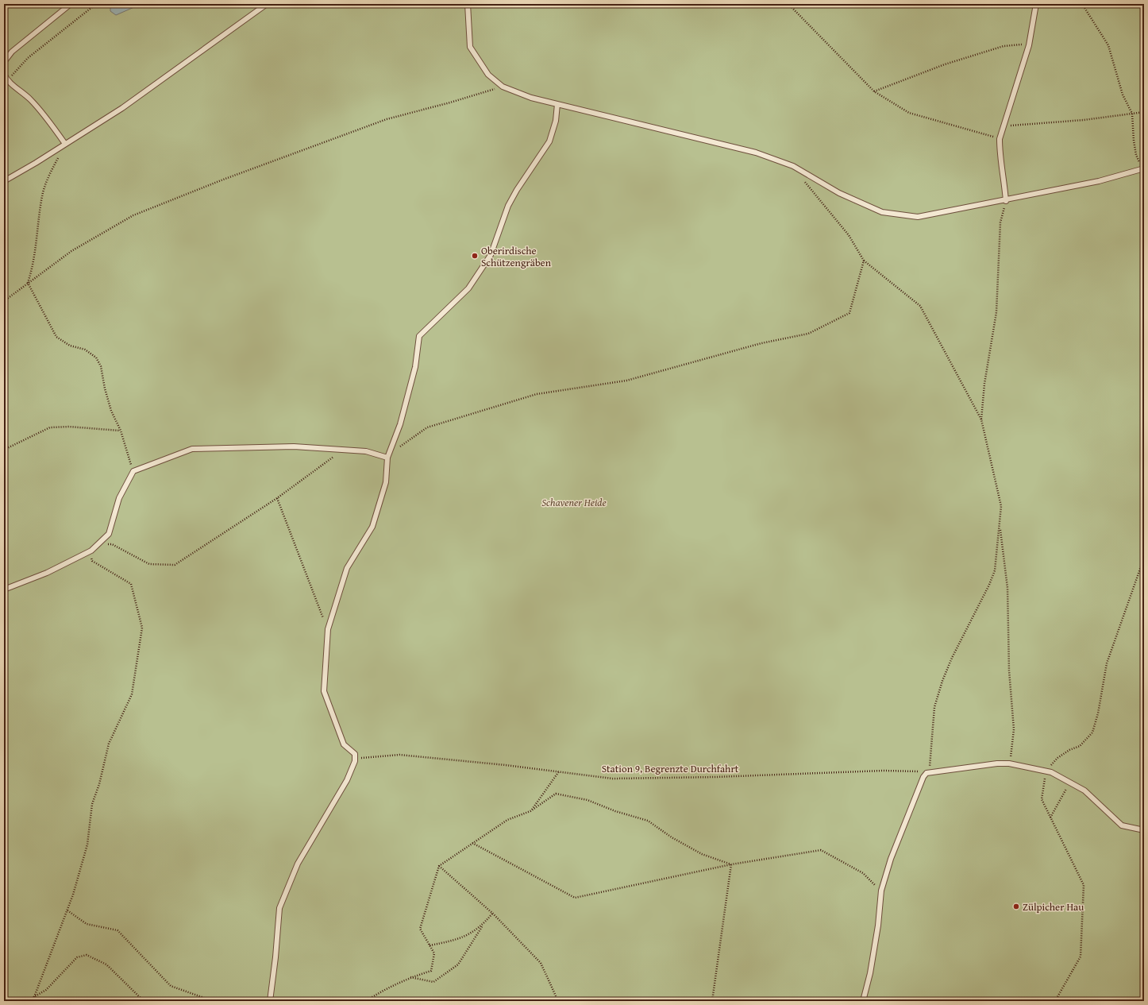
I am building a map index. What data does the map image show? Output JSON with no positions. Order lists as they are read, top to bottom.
{
  "streets": {
    "path": ["Station 9, Begrenzte Durchfahrt"]
  },
  "parks": ["Schavener Heide"],
  "places": ["Oberirdische Schützengräben", "Zülpicher Hau"]
}
